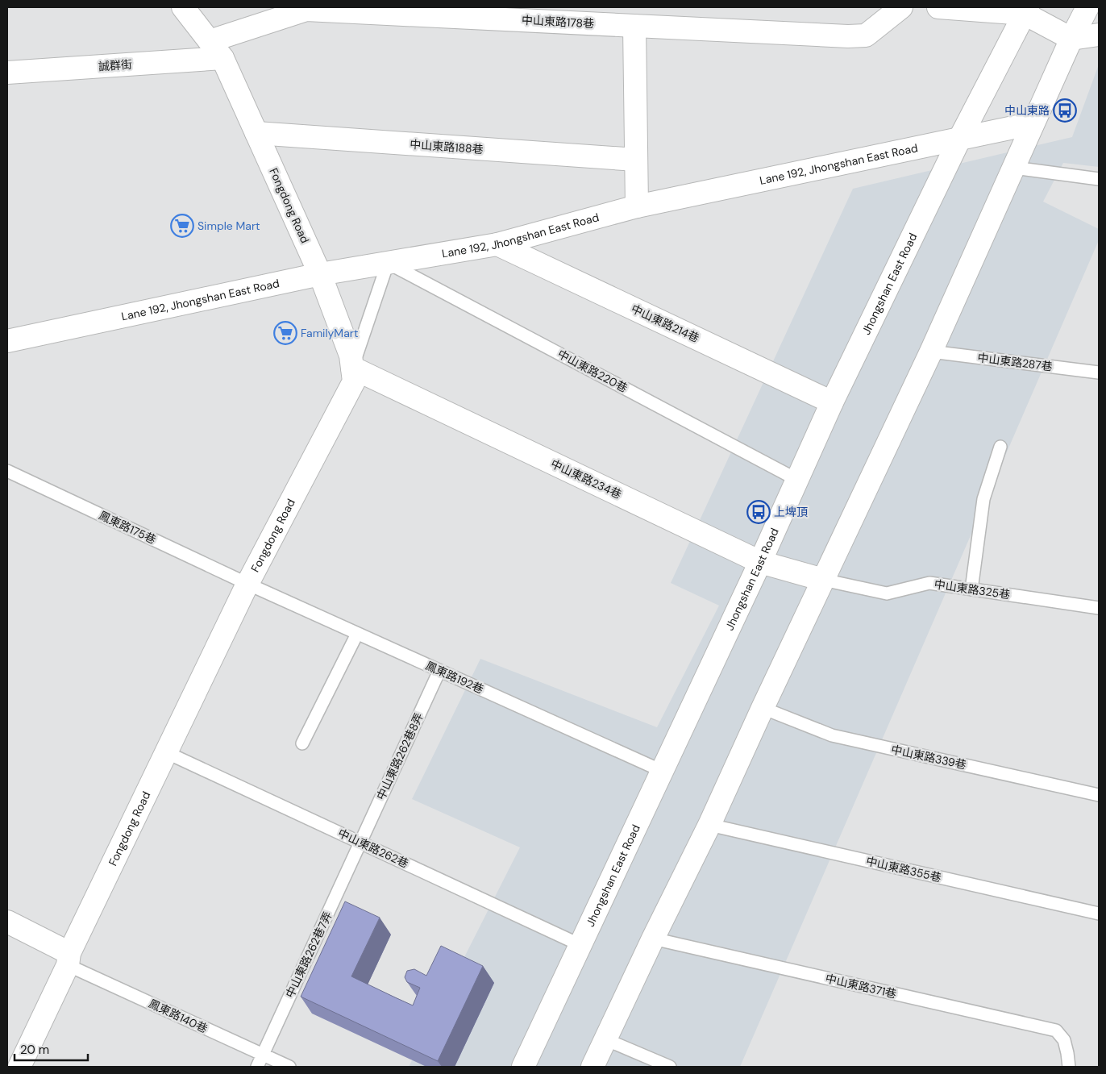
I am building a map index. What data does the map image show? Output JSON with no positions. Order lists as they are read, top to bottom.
{
  "streets": {
    "street": [
      "中山東路178巷",
      "誠群街",
      "中山東路188巷",
      "Lane 192, Jhongshan East Road",
      "Fongdong Road",
      "Jhongshan East Road",
      "中山東路214巷",
      "中山東路234巷"
    ],
    "lane": [
      "中山東路287巷",
      "中山東路220巷",
      "鳳東路175巷",
      "中山東路325巷",
      "鳳東路192巷",
      "中山東路262巷8弄",
      "中山東路339巷",
      "中山東路262巷",
      "中山東路355巷",
      "中山東路262巷7弄",
      "中山東路371巷",
      "鳳東路140巷"
    ]
  },
  "crossings": [
    ["中山東路178巷", "Fongdong Road"],
    ["誠群街", "Fongdong Road"],
    ["中山東路188巷", "Fongdong Road"],
    ["Lane 192, Jhongshan East Road", "Fongdong Road"],
    ["Lane 192, Jhongshan East Road", "Jhongshan East Road"],
    ["Lane 192, Jhongshan East Road", "中山東路214巷"],
    ["Lane 192, Jhongshan East Road", "中山東路220巷"],
    ["Fongdong Road", "中山東路234巷"],
    ["Fongdong Road", "鳳東路175巷"],
    ["Fongdong Road", "鳳東路192巷"],
    ["Fongdong Road", "中山東路262巷"],
    ["Fongdong Road", "鳳東路140巷"],
    ["Jhongshan East Road", "中山東路214巷"],
    ["Jhongshan East Road", "中山東路220巷"],
    ["Jhongshan East Road", "中山東路234巷"],
    ["Jhongshan East Road", "鳳東路192巷"],
    ["Jhongshan East Road", "中山東路262巷"],
    ["中山東路234巷", "中山東路325巷"],
    ["鳳東路175巷", "鳳東路192巷"],
    ["鳳東路192巷", "中山東路262巷8弄"],
    ["中山東路262巷8弄", "中山東路262巷"],
    ["中山東路262巷8弄", "中山東路262巷7弄"],
    ["中山東路262巷", "中山東路262巷7弄"],
    ["中山東路262巷7弄", "鳳東路140巷"]
  ],
  "places": {
    "bus stop": ["中山東路", "上埤頂"],
    "supermarket": ["Simple Mart", "FamilyMart"]
  },
  "scale_bar": "20 m"
}
